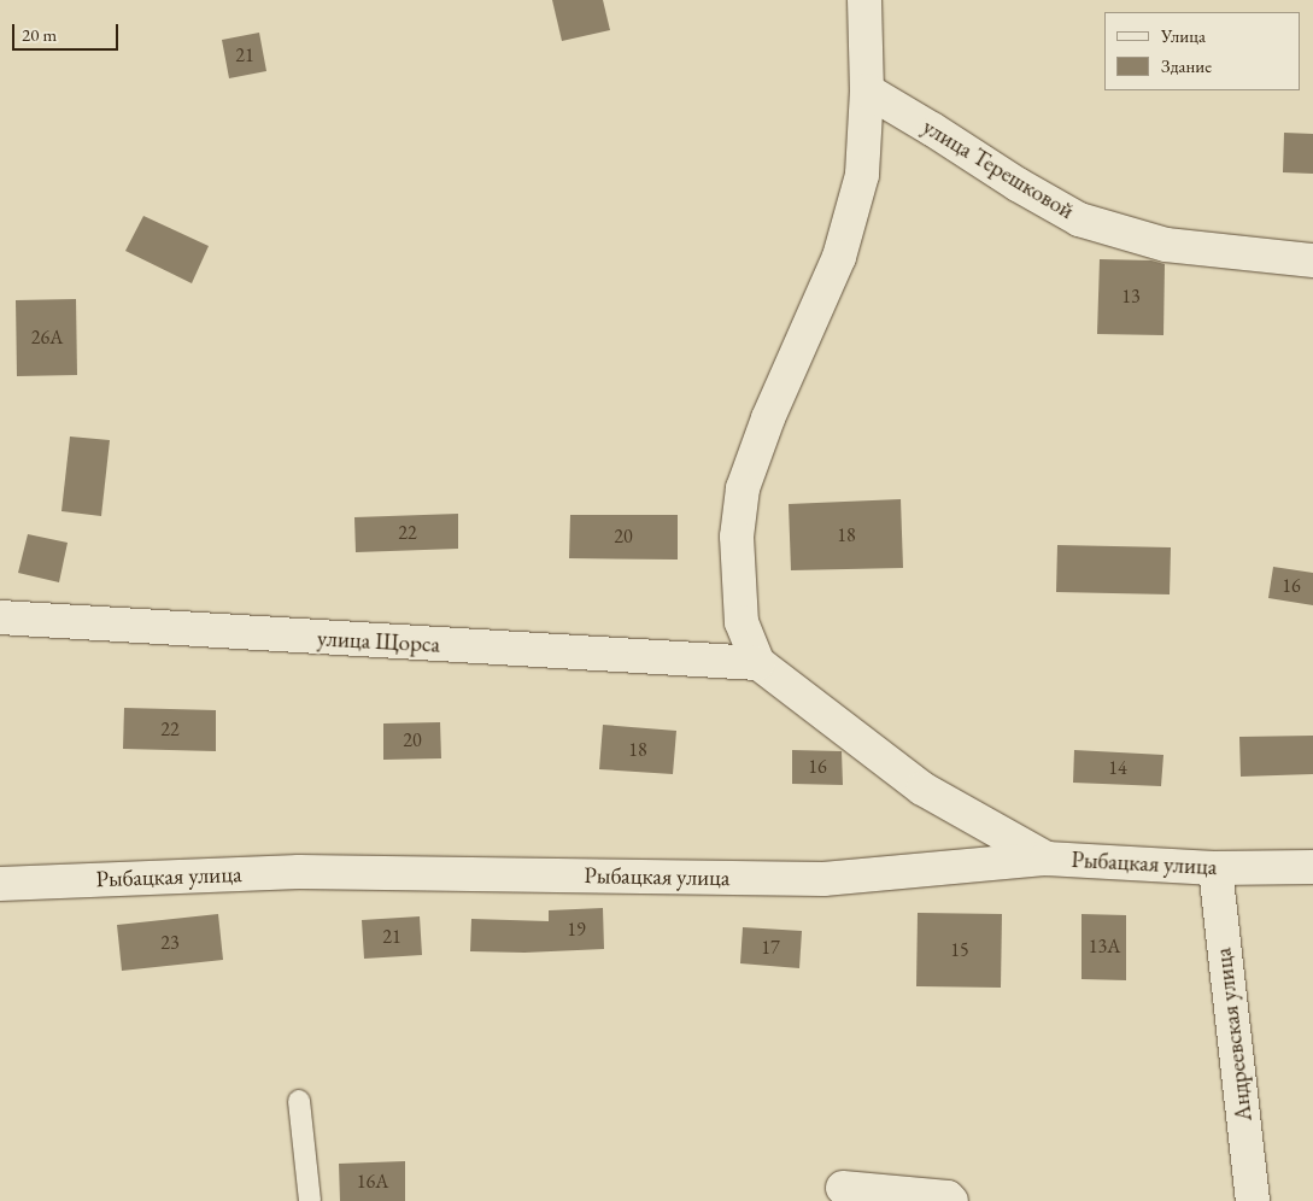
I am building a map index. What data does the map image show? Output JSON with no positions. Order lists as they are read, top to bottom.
{
  "streets": {
    "street": [
      "улица Терешковой",
      "улица Щорса",
      "Рыбацкая улица",
      "Андреевская улица"
    ]
  },
  "crossings": [
    ["Рыбацкая улица", "Андреевская улица"]
  ],
  "house_numbers": [
    "21",
    "13",
    "26А",
    "22",
    "18",
    "20",
    "16",
    "22",
    "20",
    "18",
    "16",
    "14",
    "19",
    "21",
    "23",
    "13А",
    "17",
    "15",
    "16А"
  ],
  "legend": ["Улица", "Здание"],
  "scale_bar": "20 m"
}
